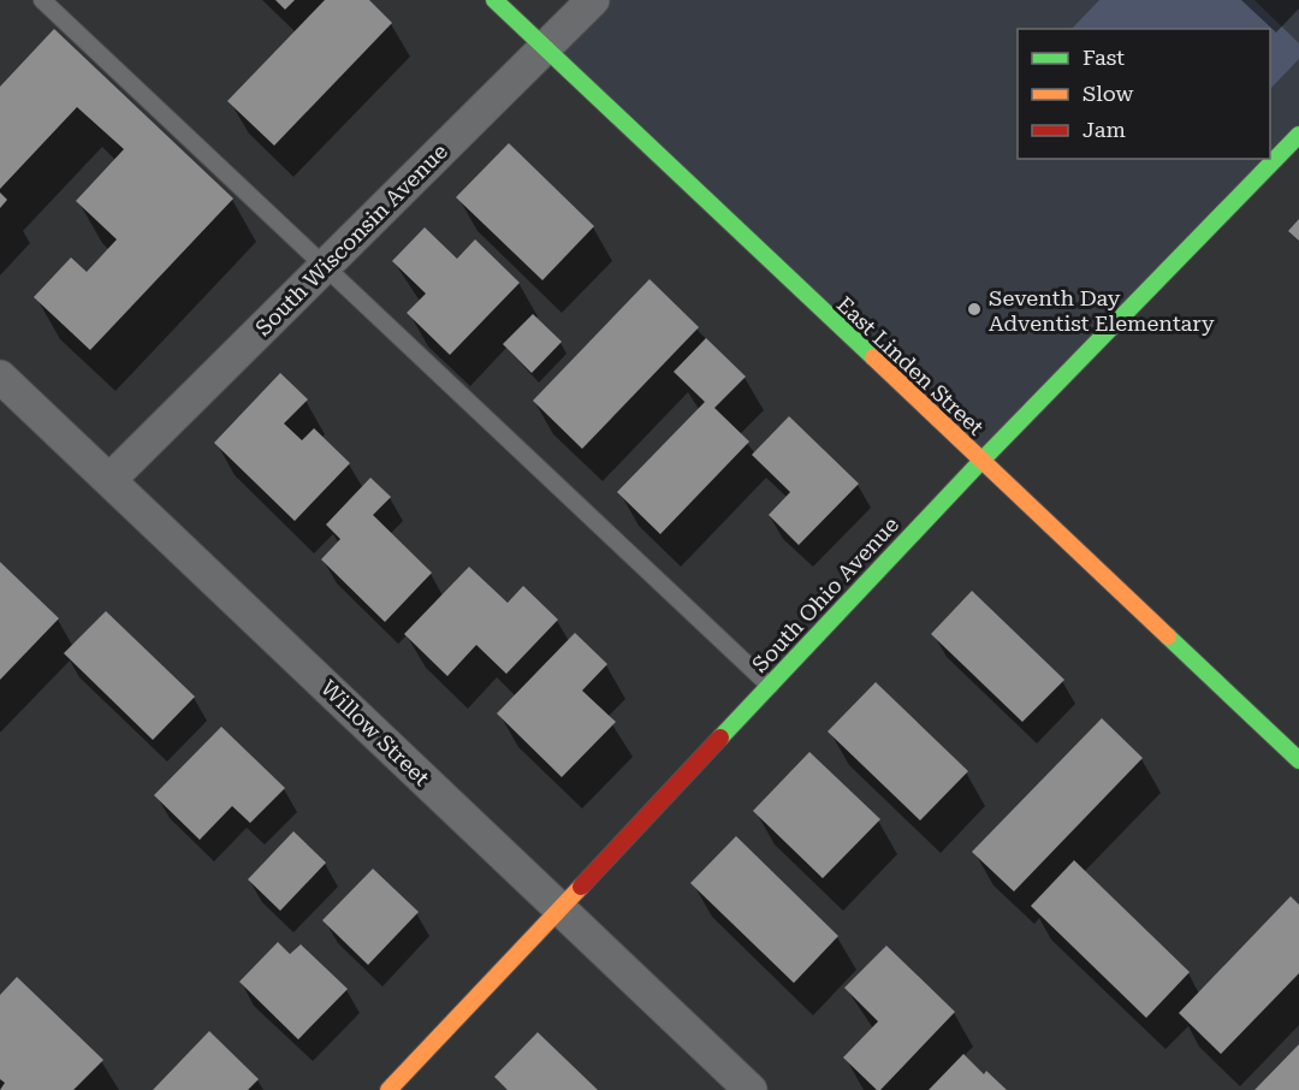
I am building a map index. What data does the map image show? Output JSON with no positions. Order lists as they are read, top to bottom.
{
  "streets": {
    "street": [
      "South Wisconsin Avenue",
      "East Linden Street",
      "South Ohio Avenue",
      "Willow Street"
    ]
  },
  "crossings": [
    ["South Wisconsin Avenue", "East Linden Street"],
    ["South Wisconsin Avenue", "Willow Street"],
    ["East Linden Street", "South Ohio Avenue"],
    ["South Ohio Avenue", "Willow Street"]
  ],
  "places": ["Seventh Day Adventist Elementary"],
  "legend": ["Fast", "Slow", "Jam"]
}
